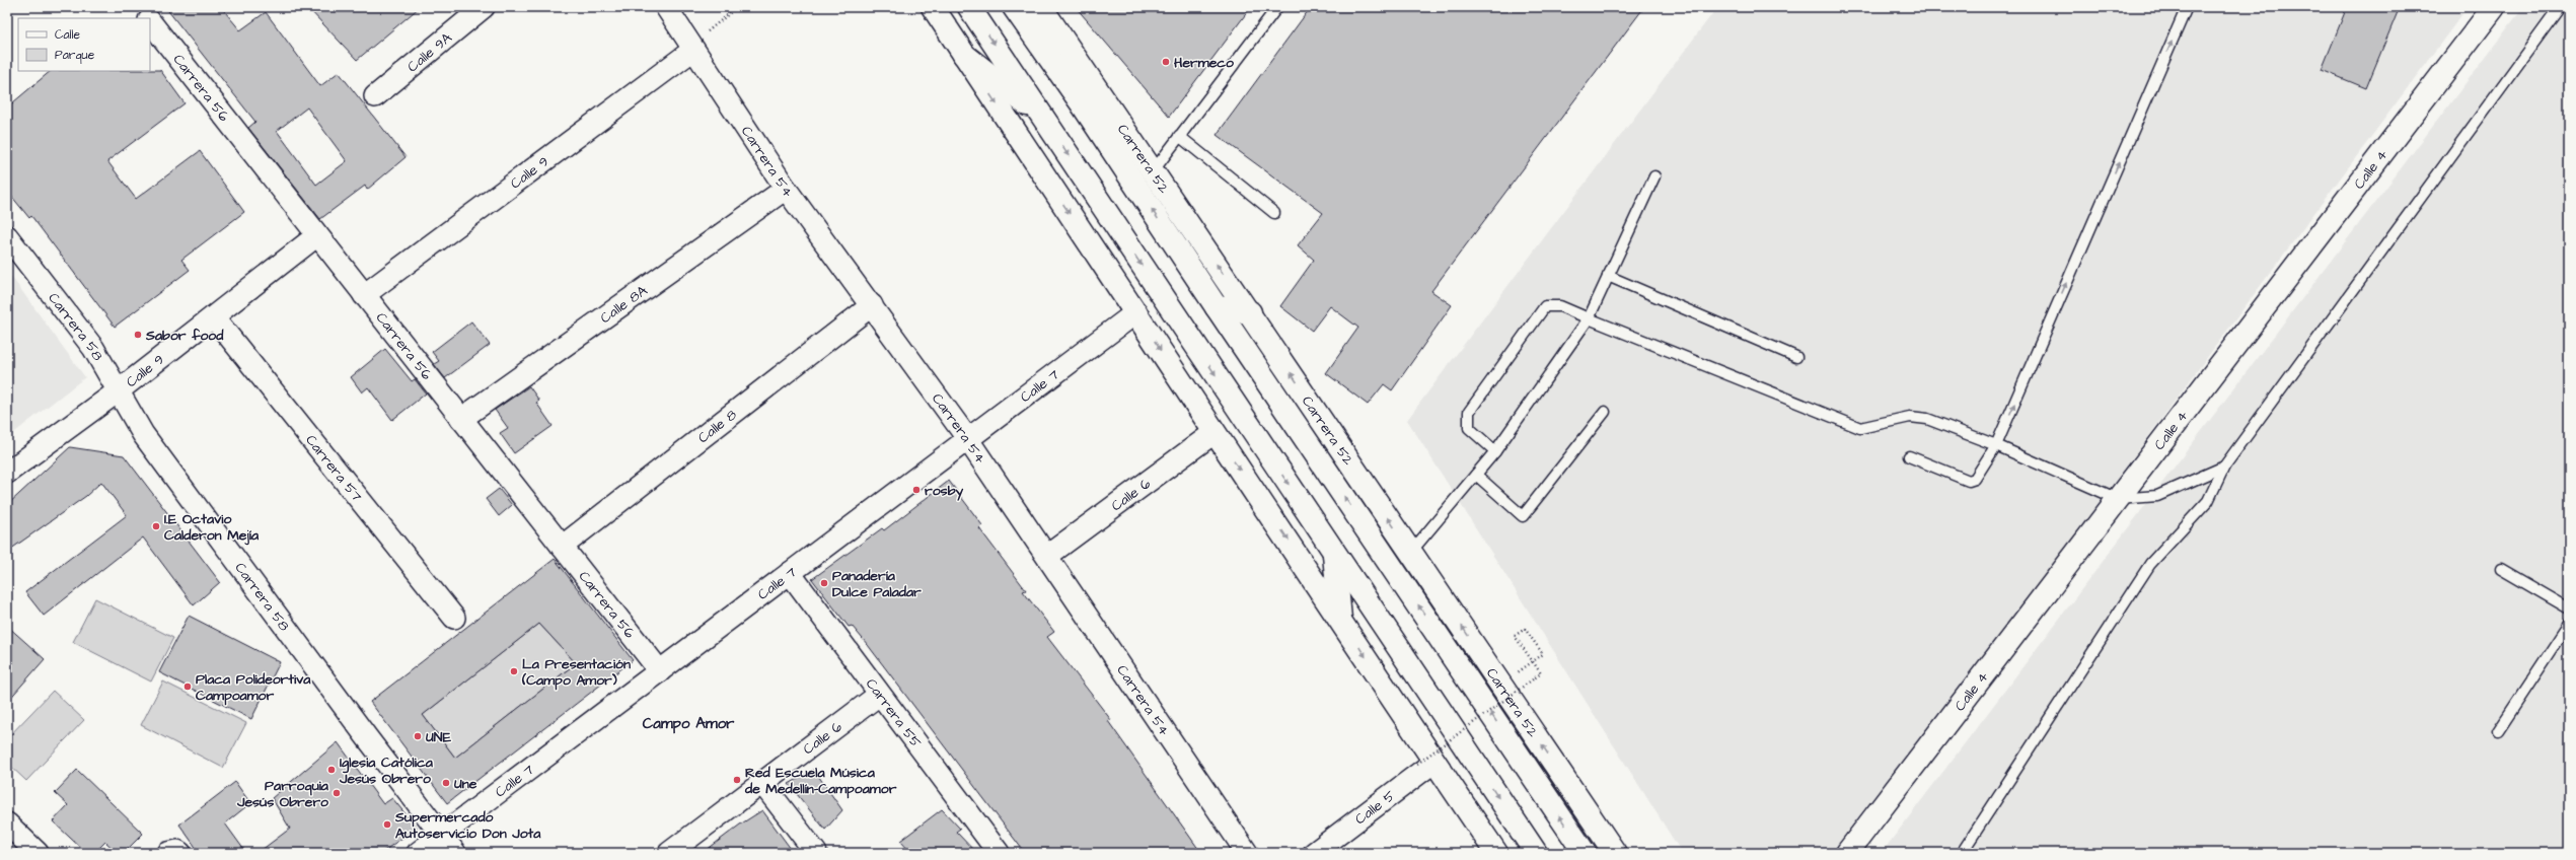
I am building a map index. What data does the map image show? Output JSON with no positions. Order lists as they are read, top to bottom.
{
  "streets": {
    "street": [
      "Calle 9A",
      "Carrera 56",
      "Carrera 52",
      "Carrera 54",
      "Calle 4",
      "Calle 9",
      "Calle 8A",
      "Carrera 58",
      "Calle 7",
      "Calle 8",
      "Carrera 57",
      "Calle 6",
      "Carrera 55",
      "Calle 5"
    ]
  },
  "crossings": [
    ["Carrera 56", "Calle 9"],
    ["Carrera 56", "Calle 8A"],
    ["Carrera 56", "Calle 7"],
    ["Carrera 56", "Calle 8"],
    ["Carrera 54", "Calle 9"],
    ["Carrera 54", "Calle 8A"],
    ["Carrera 54", "Calle 7"],
    ["Carrera 54", "Calle 8"],
    ["Carrera 54", "Calle 6"],
    ["Calle 9", "Carrera 58"],
    ["Calle 9", "Carrera 57"],
    ["Carrera 58", "Calle 7"],
    ["Calle 7", "Carrera 55"],
    ["Calle 6", "Carrera 55"]
  ],
  "districts": ["Campo Amor"],
  "places": [
    "Hermeco",
    "Sabor food",
    "rosby",
    "I.E Octavio Calderon Mejía",
    "Panadería Dulce Paladar",
    "La Presentación (Campo Amor)",
    "Placa Polideortiva Campoamor",
    "UNE",
    "Iglesia Católica Jesús Obrero",
    "Red Escuela Música de Medellín-Campoamor",
    "Une",
    "Parroquia Jesús Obrero",
    "Supermercado Autoservicio Don Jota"
  ],
  "legend": ["Calle", "Parque"]
}
